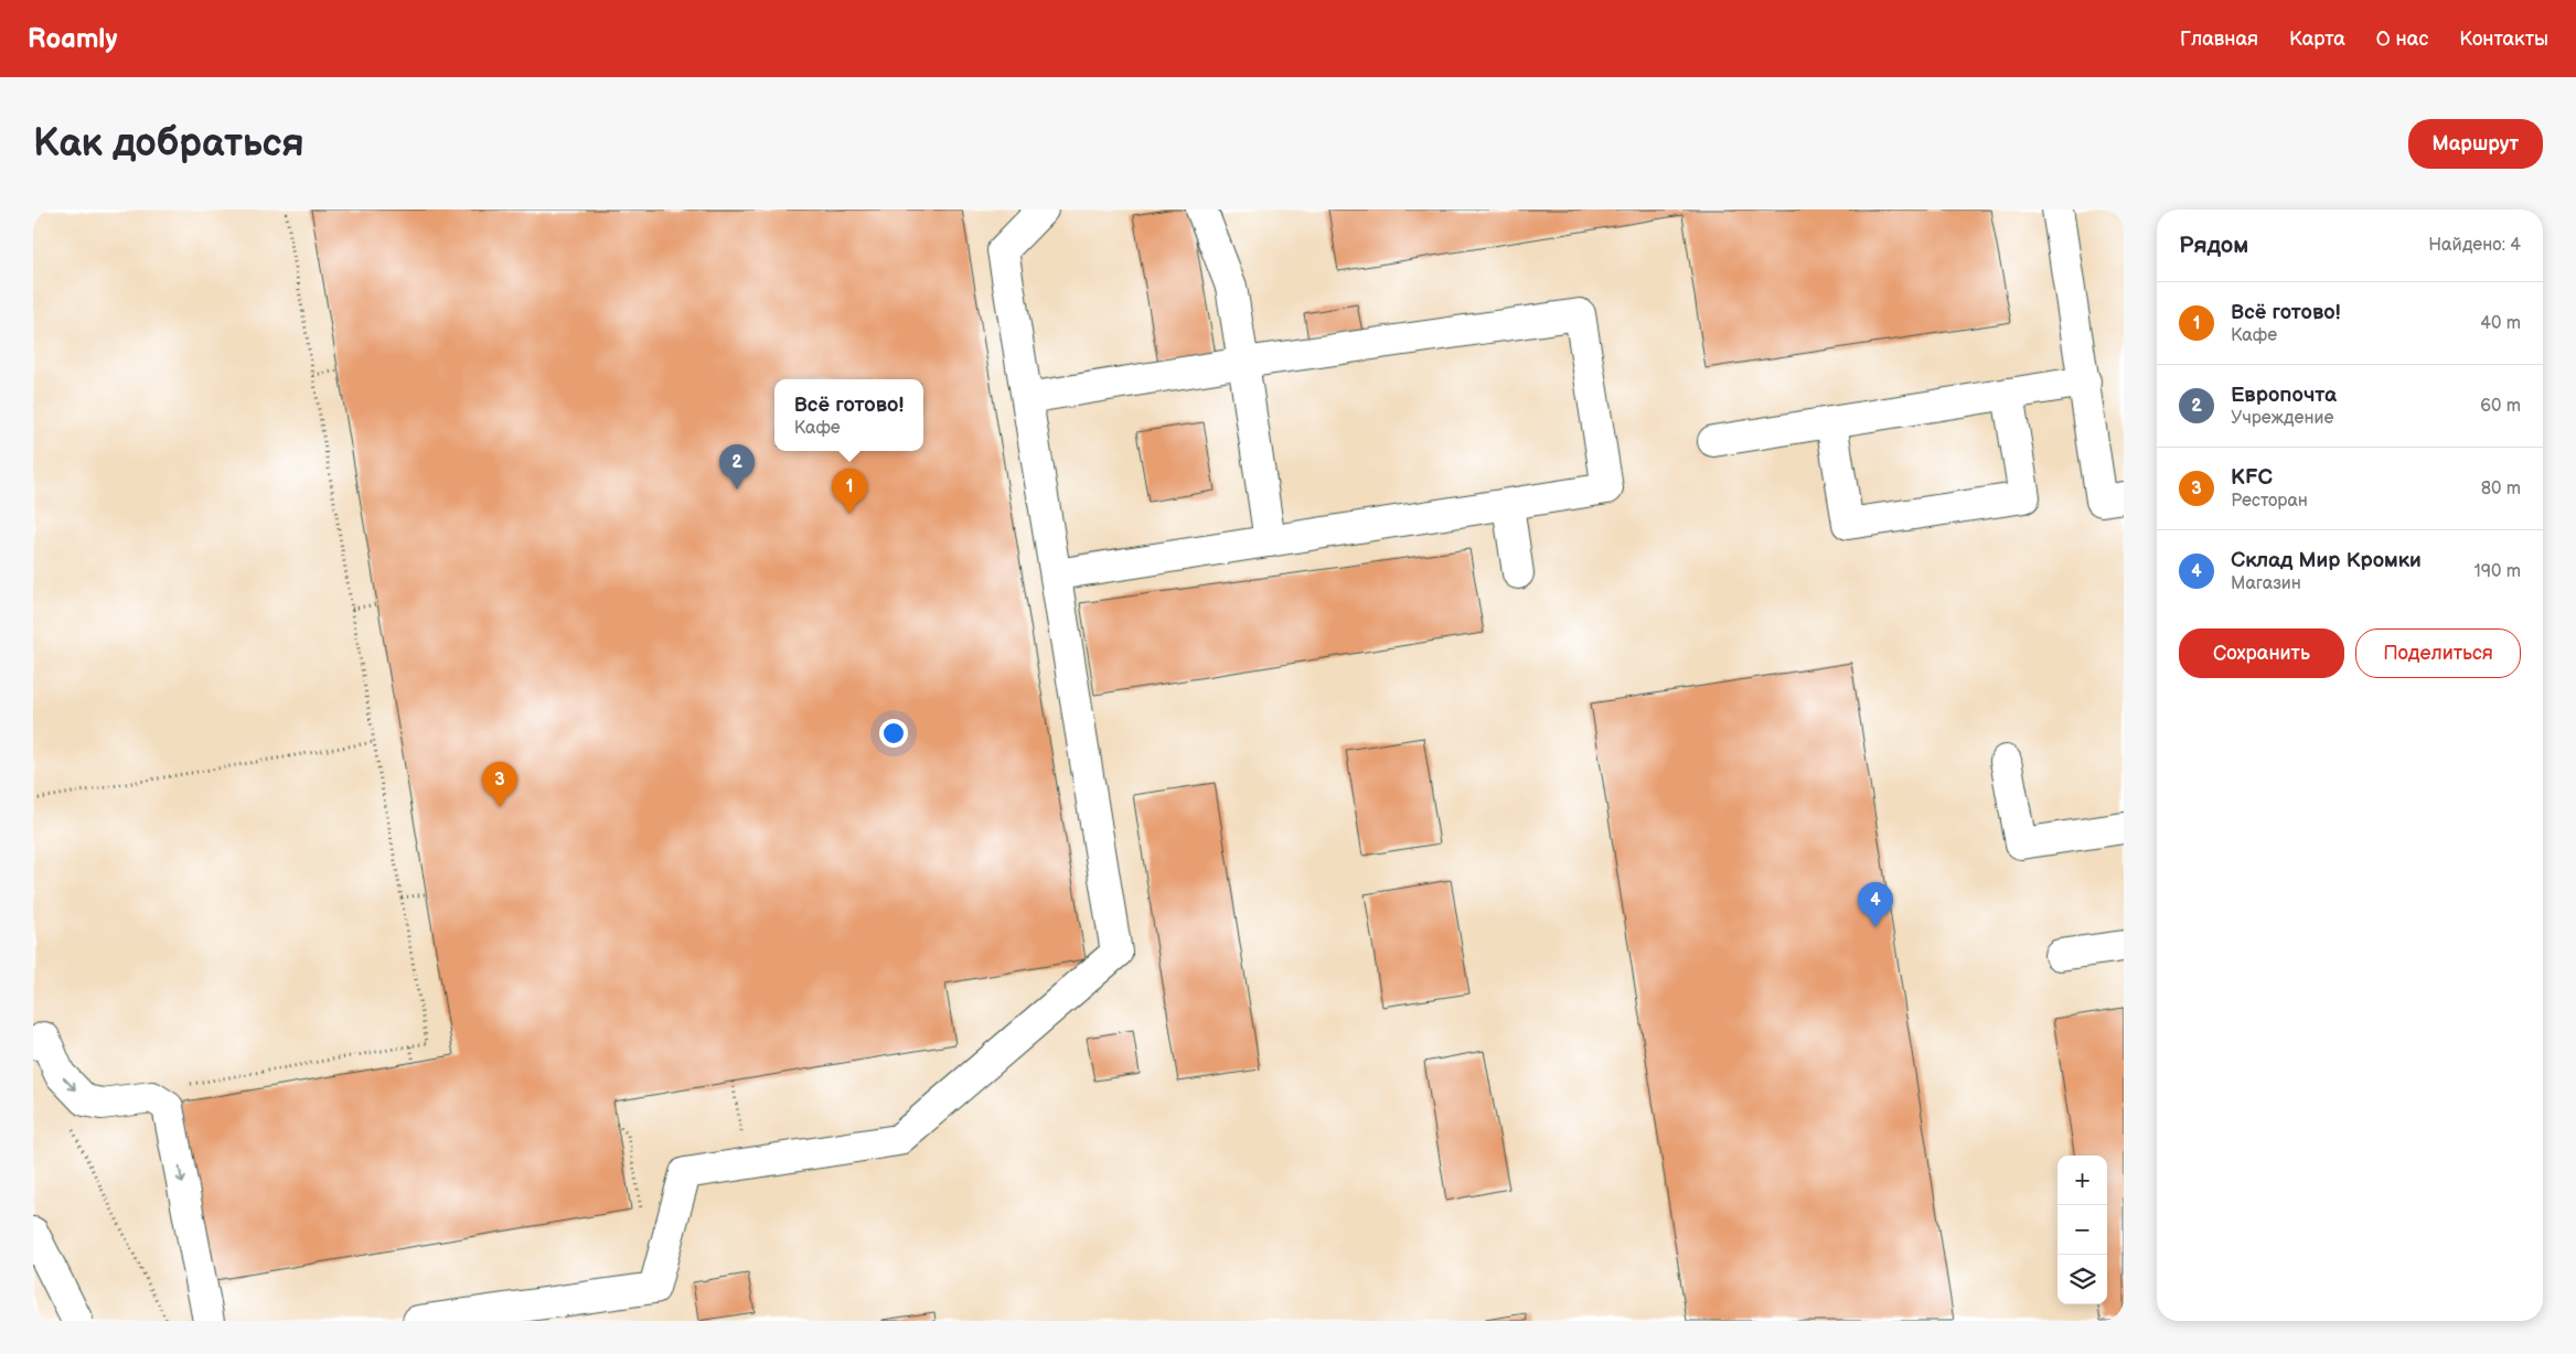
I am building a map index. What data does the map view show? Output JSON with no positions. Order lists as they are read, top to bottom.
{
  "page": {
    "header": "Roamly",
    "nav": [
      "Главная",
      "Карта",
      "О нас",
      "Контакты"
    ],
    "buttons": [
      "Маршрут",
      ["Сохранить", "Поделиться"]
    ],
    "title": "Как добраться",
    "heading": ["Рядом", "Найдено: 4"],
    "list": [
      {
        "mark": "1",
        "name": "Всё готово!",
        "note": "Кафе",
        "value": "40 m"
      },
      {
        "mark": "2",
        "name": "Европочта",
        "note": "Учреждение",
        "value": "60 m"
      },
      {
        "mark": "3",
        "name": "KFC",
        "note": "Ресторан",
        "value": "80 m"
      },
      {
        "mark": "4",
        "name": "Склад Мир Кромки",
        "note": "Магазин",
        "value": "190 m"
      }
    ],
    "popup": ["Всё готово!", "Кафе"],
    "pins": [
      "2",
      "1",
      "3",
      "4"
    ],
    "map_buttons": ["+", "−"]
  }
}
